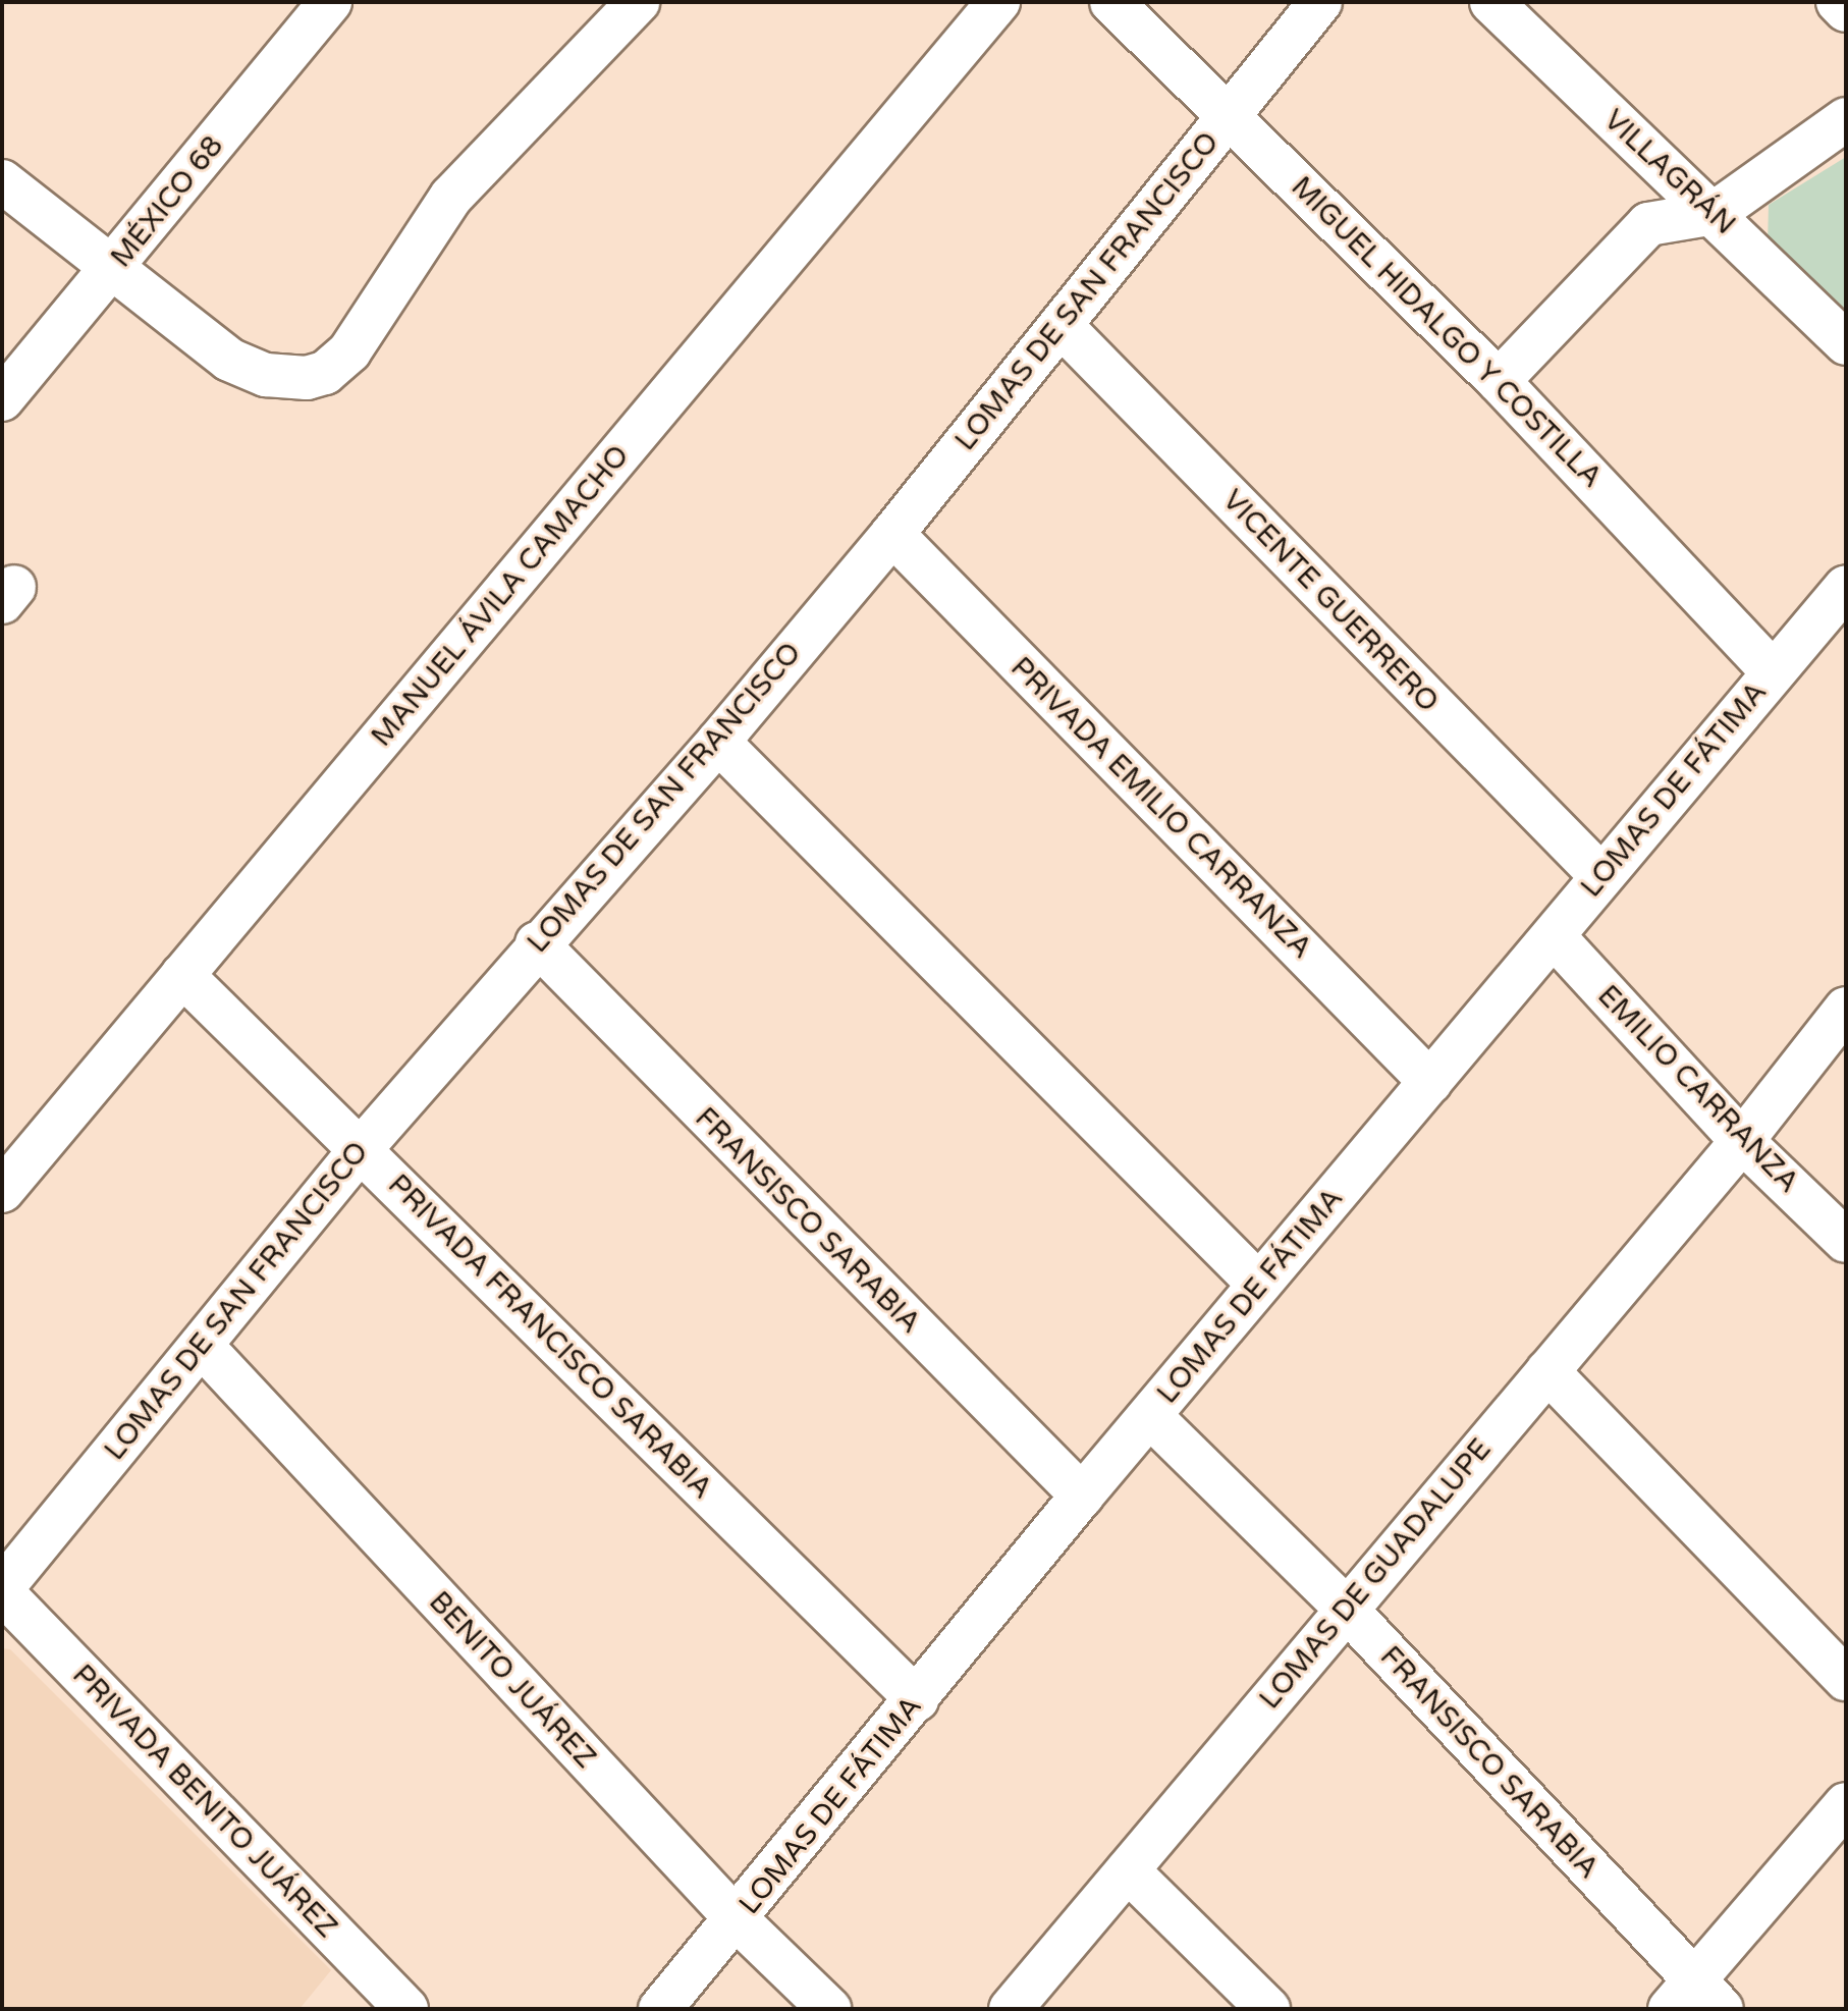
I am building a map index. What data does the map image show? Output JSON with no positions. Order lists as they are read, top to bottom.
{
  "streets": {
    "street": [
      "VILLAGRÁN",
      "MÉXICO 68",
      "LOMAS DE SAN FRANCISCO",
      "MIGUEL HIDALGO Y COSTILLA",
      "MANUEL ÁVILA CAMACHO",
      "VICENTE GUERRERO",
      "LOMAS DE FÁTIMA",
      "PRIVADA EMILIO CARRANZA",
      "EMILIO CARRANZA",
      "FRANSISCO SARABIA",
      "PRIVADA FRANCISCO SARABIA",
      "LOMAS DE GUADALUPE",
      "BENITO JUÁREZ",
      "PRIVADA BENITO JUÁREZ"
    ]
  },
  "crossings": [
    ["LOMAS DE SAN FRANCISCO", "MIGUEL HIDALGO Y COSTILLA"],
    ["LOMAS DE SAN FRANCISCO", "VICENTE GUERRERO"],
    ["LOMAS DE SAN FRANCISCO", "PRIVADA EMILIO CARRANZA"],
    ["LOMAS DE SAN FRANCISCO", "FRANSISCO SARABIA"],
    ["LOMAS DE SAN FRANCISCO", "PRIVADA FRANCISCO SARABIA"],
    ["LOMAS DE SAN FRANCISCO", "BENITO JUÁREZ"],
    ["LOMAS DE SAN FRANCISCO", "PRIVADA BENITO JUÁREZ"],
    ["MIGUEL HIDALGO Y COSTILLA", "LOMAS DE FÁTIMA"],
    ["MANUEL ÁVILA CAMACHO", "PRIVADA FRANCISCO SARABIA"],
    ["VICENTE GUERRERO", "LOMAS DE FÁTIMA"],
    ["LOMAS DE FÁTIMA", "PRIVADA EMILIO CARRANZA"],
    ["LOMAS DE FÁTIMA", "EMILIO CARRANZA"],
    ["LOMAS DE FÁTIMA", "FRANSISCO SARABIA"],
    ["LOMAS DE FÁTIMA", "PRIVADA FRANCISCO SARABIA"],
    ["LOMAS DE FÁTIMA", "BENITO JUÁREZ"],
    ["EMILIO CARRANZA", "LOMAS DE GUADALUPE"],
    ["FRANSISCO SARABIA", "LOMAS DE GUADALUPE"]
  ]
}
